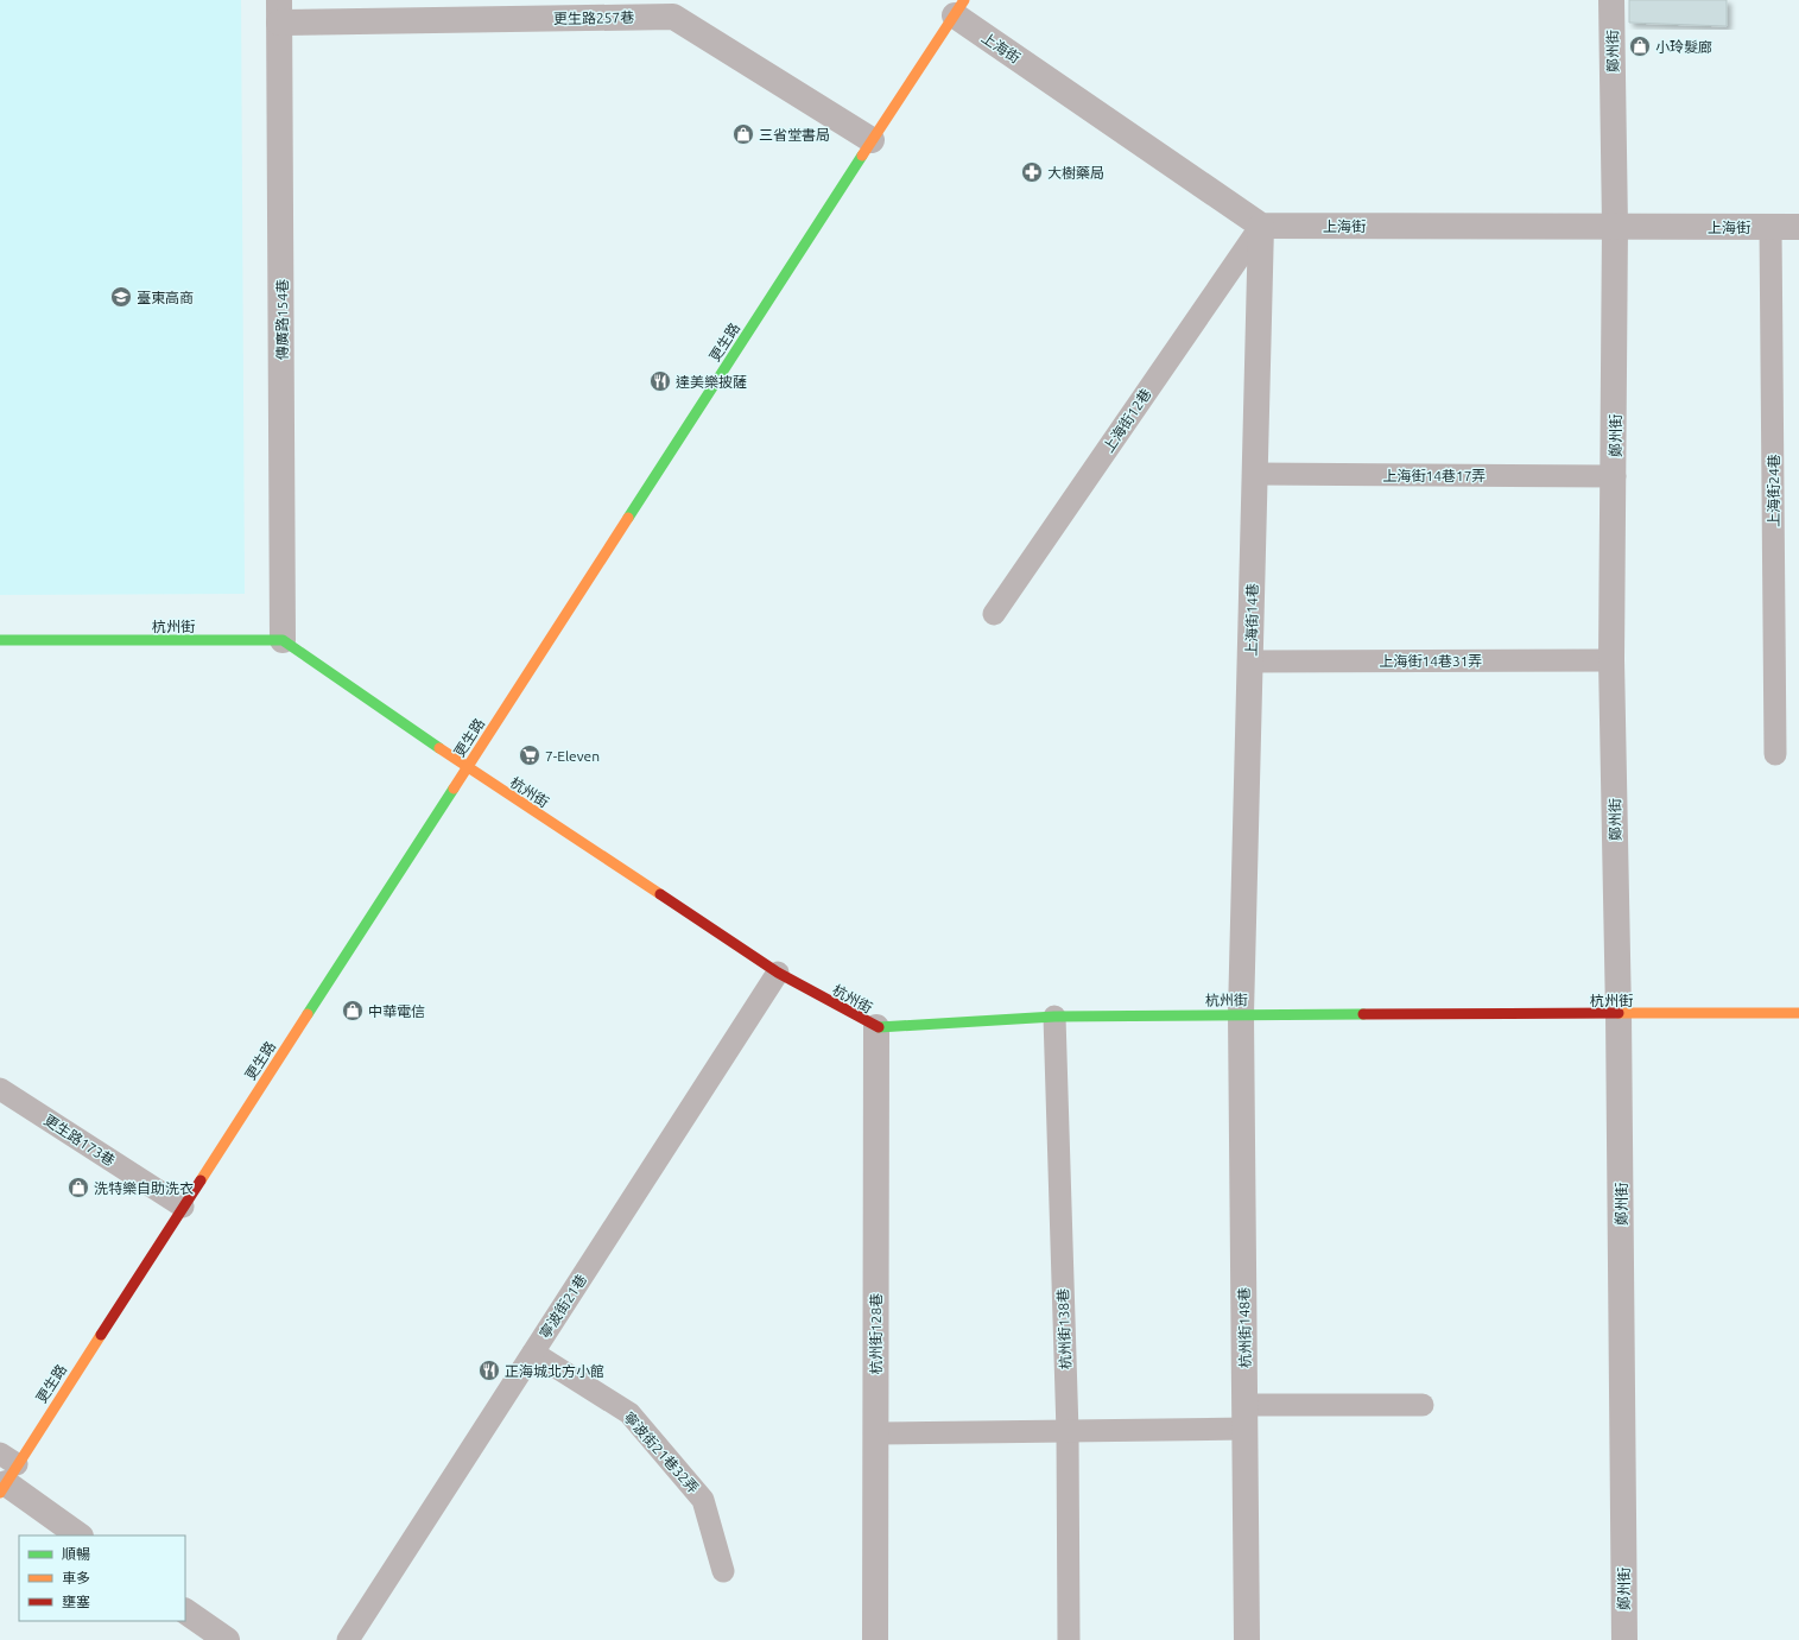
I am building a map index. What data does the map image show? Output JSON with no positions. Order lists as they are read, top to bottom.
{
  "streets": {
    "street": [
      "更生路257巷",
      "上海街",
      "鄭州街",
      "傳廣路154巷",
      "更生路",
      "上海街14巷",
      "杭州街",
      "杭州街148巷",
      "杭州街128巷"
    ],
    "lane": [
      "上海街12巷",
      "上海街14巷17弄",
      "上海街24巷",
      "上海街14巷31弄",
      "更生路173巷",
      "寧波街21巷",
      "杭州街138巷",
      "寧波街21巷32弄"
    ]
  },
  "crossings": [
    ["更生路257巷", "傳廣路154巷"],
    ["更生路257巷", "更生路"],
    ["上海街", "鄭州街"],
    ["上海街", "更生路"],
    ["上海街", "上海街12巷"],
    ["上海街", "上海街24巷"],
    ["上海街", "上海街14巷"],
    ["鄭州街", "上海街14巷17弄"],
    ["鄭州街", "杭州街"],
    ["鄭州街", "上海街14巷31弄"],
    ["傳廣路154巷", "杭州街"],
    ["更生路", "杭州街"],
    ["更生路", "更生路173巷"],
    ["上海街12巷", "上海街14巷"],
    ["上海街14巷17弄", "上海街14巷"],
    ["上海街14巷", "杭州街"],
    ["上海街14巷", "上海街14巷31弄"],
    ["上海街14巷", "杭州街148巷"],
    ["杭州街", "寧波街21巷"],
    ["杭州街", "杭州街148巷"],
    ["杭州街", "杭州街138巷"],
    ["杭州街", "杭州街128巷"],
    ["寧波街21巷", "寧波街21巷32弄"]
  ],
  "places": {
    "shop": [
      "小玲髮廊",
      "三省堂書局",
      "中華電信",
      "洗特樂自助洗衣"
    ],
    "pharmacy": ["大樹藥局"],
    "school or university": ["臺東高商"],
    "restaurant": ["達美樂披薩", "正海城北方小館"],
    "supermarket": ["7-Eleven"]
  },
  "legend": ["順暢", "車多", "壅塞"]
}
